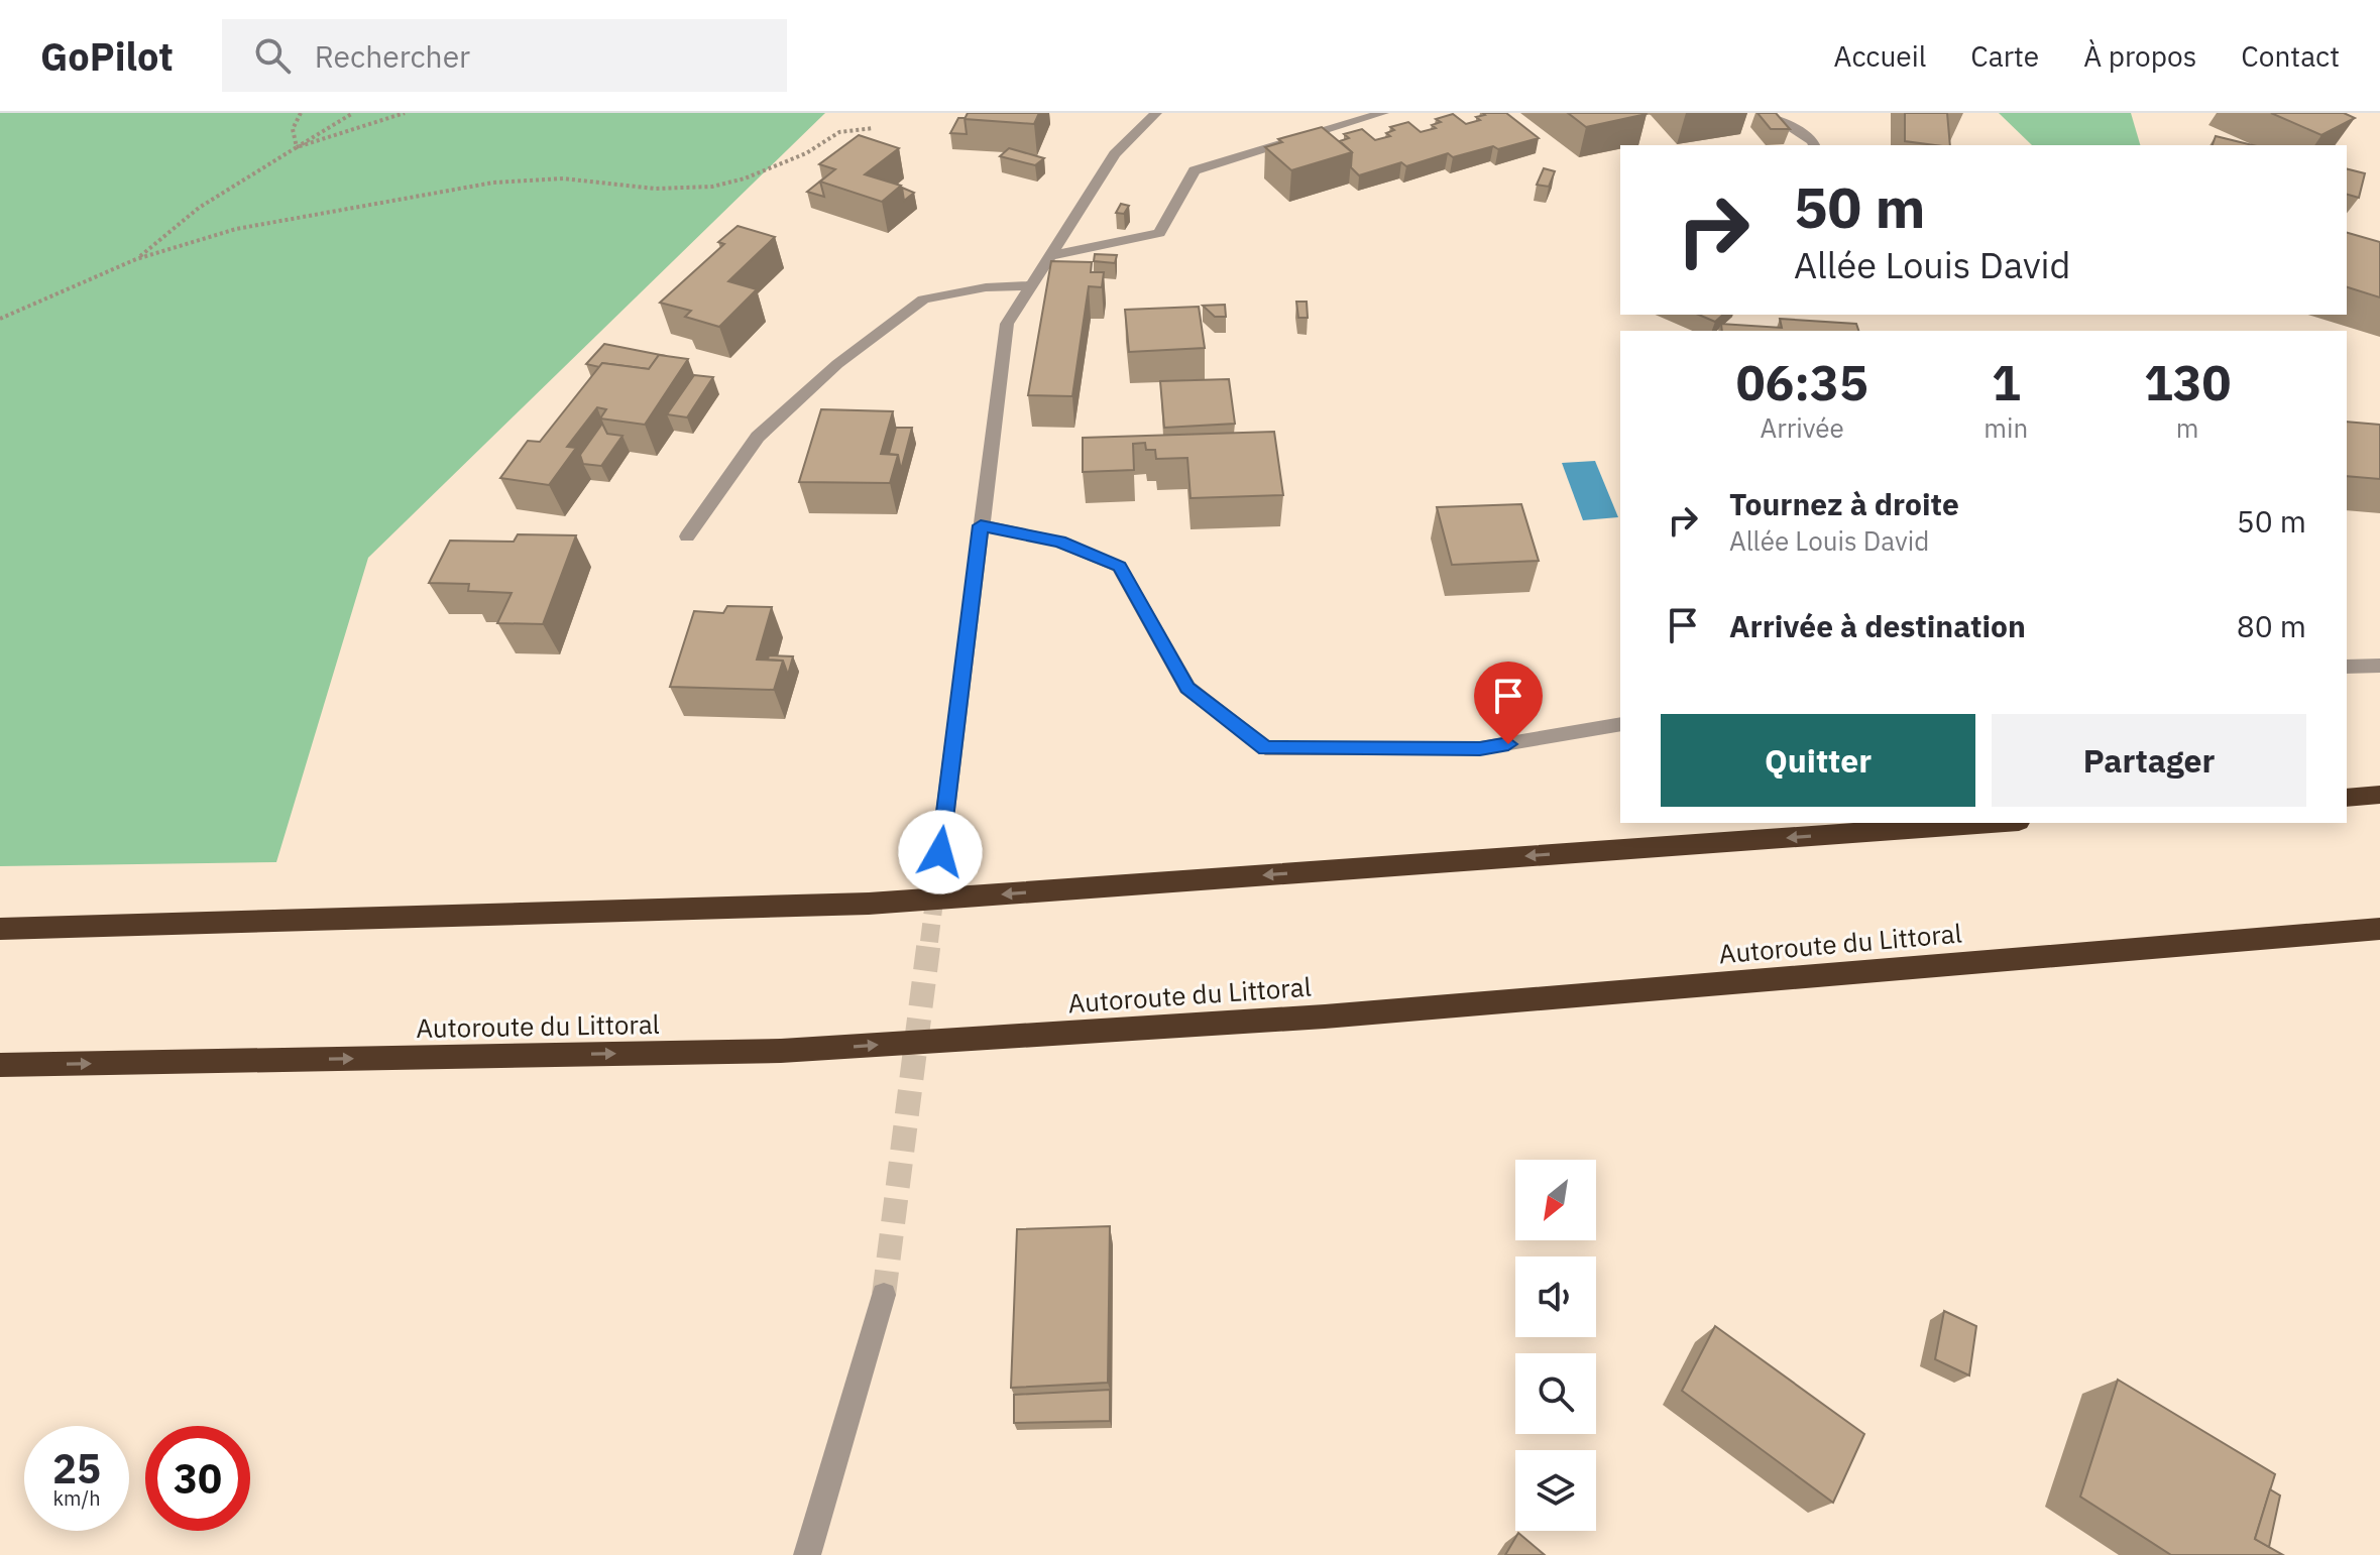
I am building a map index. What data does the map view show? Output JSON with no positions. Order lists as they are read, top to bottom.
{
  "streets": {
    "highway": ["Autoroute du Littoral"]
  },
  "north": "bottom left",
  "page": {
    "header": "GoPilot",
    "search": "Rechercher",
    "nav": [
      "Accueil",
      "Carte",
      "À propos",
      "Contact"
    ],
    "turn": ["50 m", "Allée Louis David"],
    "eta": [
      "06:35",
      "Arrivée",
      "1",
      "min",
      "130",
      "m"
    ],
    "list": [
      {
        "name": "Tournez à droite",
        "note": "Allée Louis David",
        "value": "50 m"
      },
      {
        "name": "Arrivée à destination",
        "value": "80 m"
      }
    ],
    "buttons": ["Quitter", "Partager"],
    "speed": "25 km/h",
    "limit": "30"
  }
}
